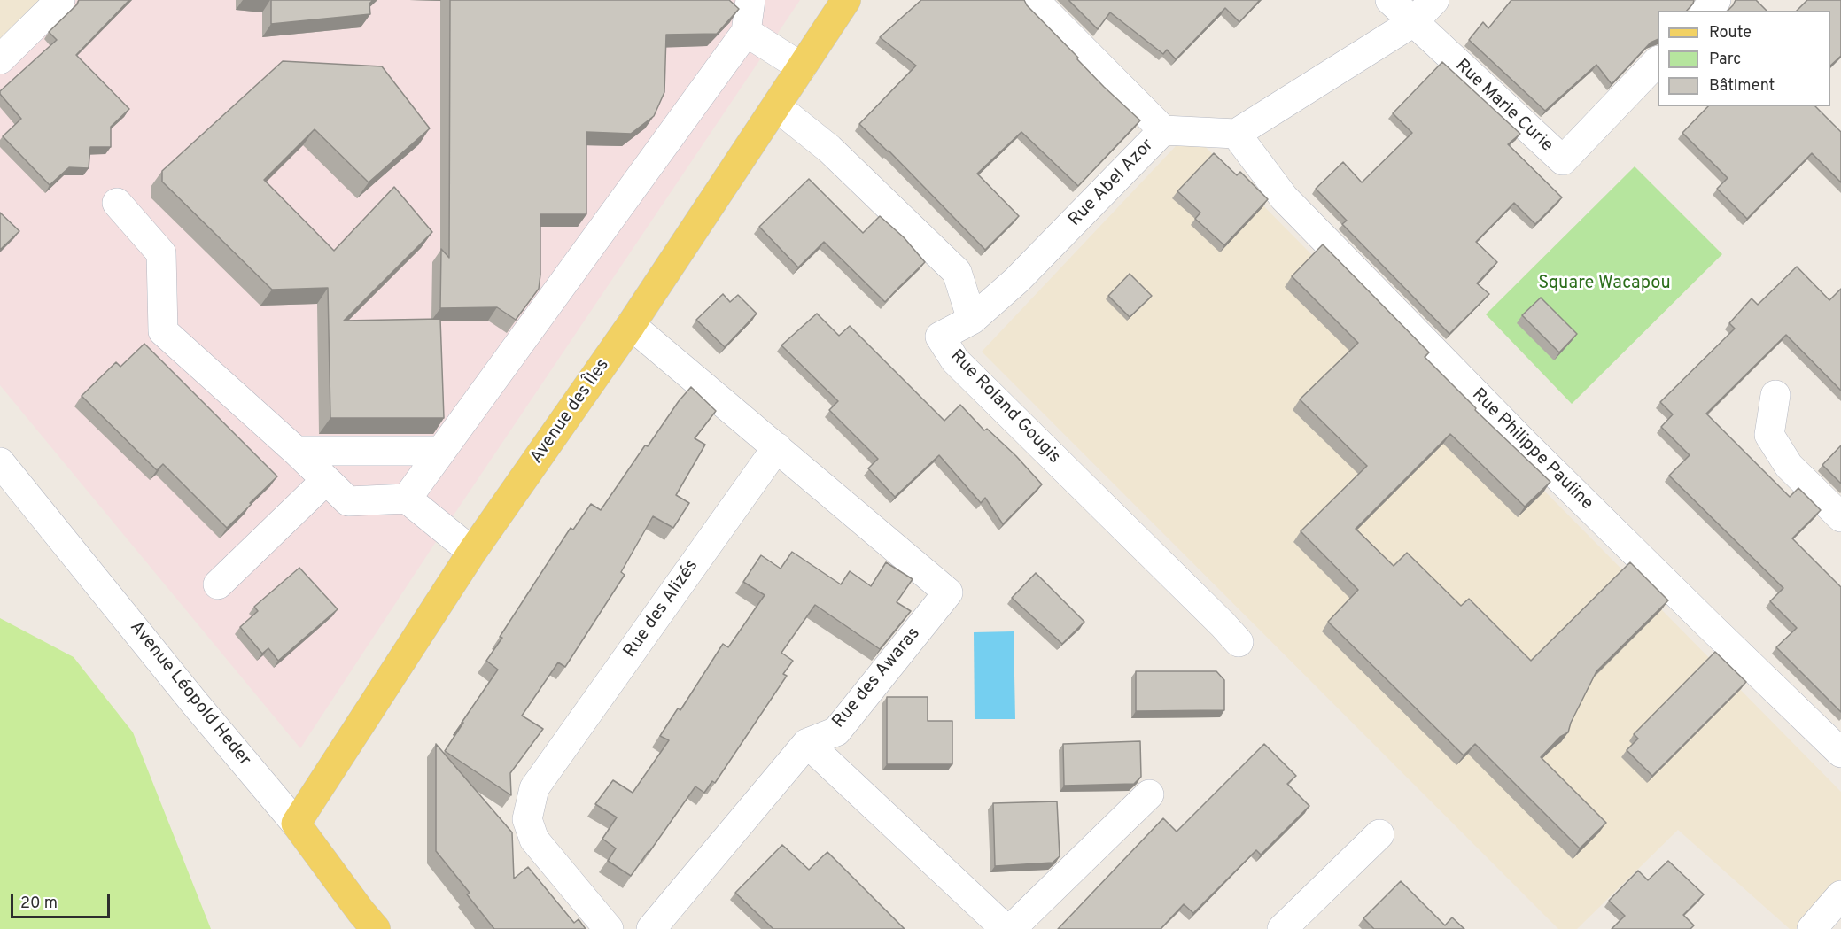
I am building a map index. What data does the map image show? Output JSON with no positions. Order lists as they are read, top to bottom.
{
  "streets": {
    "main road": ["Avenue des Îles", "Avenue Léopold Heder"],
    "street": [
      "Rue Marie Curie",
      "Rue Abel Azor",
      "Rue Roland Gougis",
      "Rue Philippe Pauline",
      "Rue des Alizés",
      "Rue des Awaras"
    ]
  },
  "crossings": [
    ["Rue Abel Azor", "Rue Roland Gougis"],
    ["Rue Abel Azor", "Rue Philippe Pauline"],
    ["Avenue des Îles", "Avenue Léopold Heder"],
    ["Rue des Alizés", "Rue des Awaras"]
  ],
  "parks": ["Square Wacapou"],
  "legend": ["Route", "Parc", "Bâtiment"],
  "scale_bar": "20 m"
}
